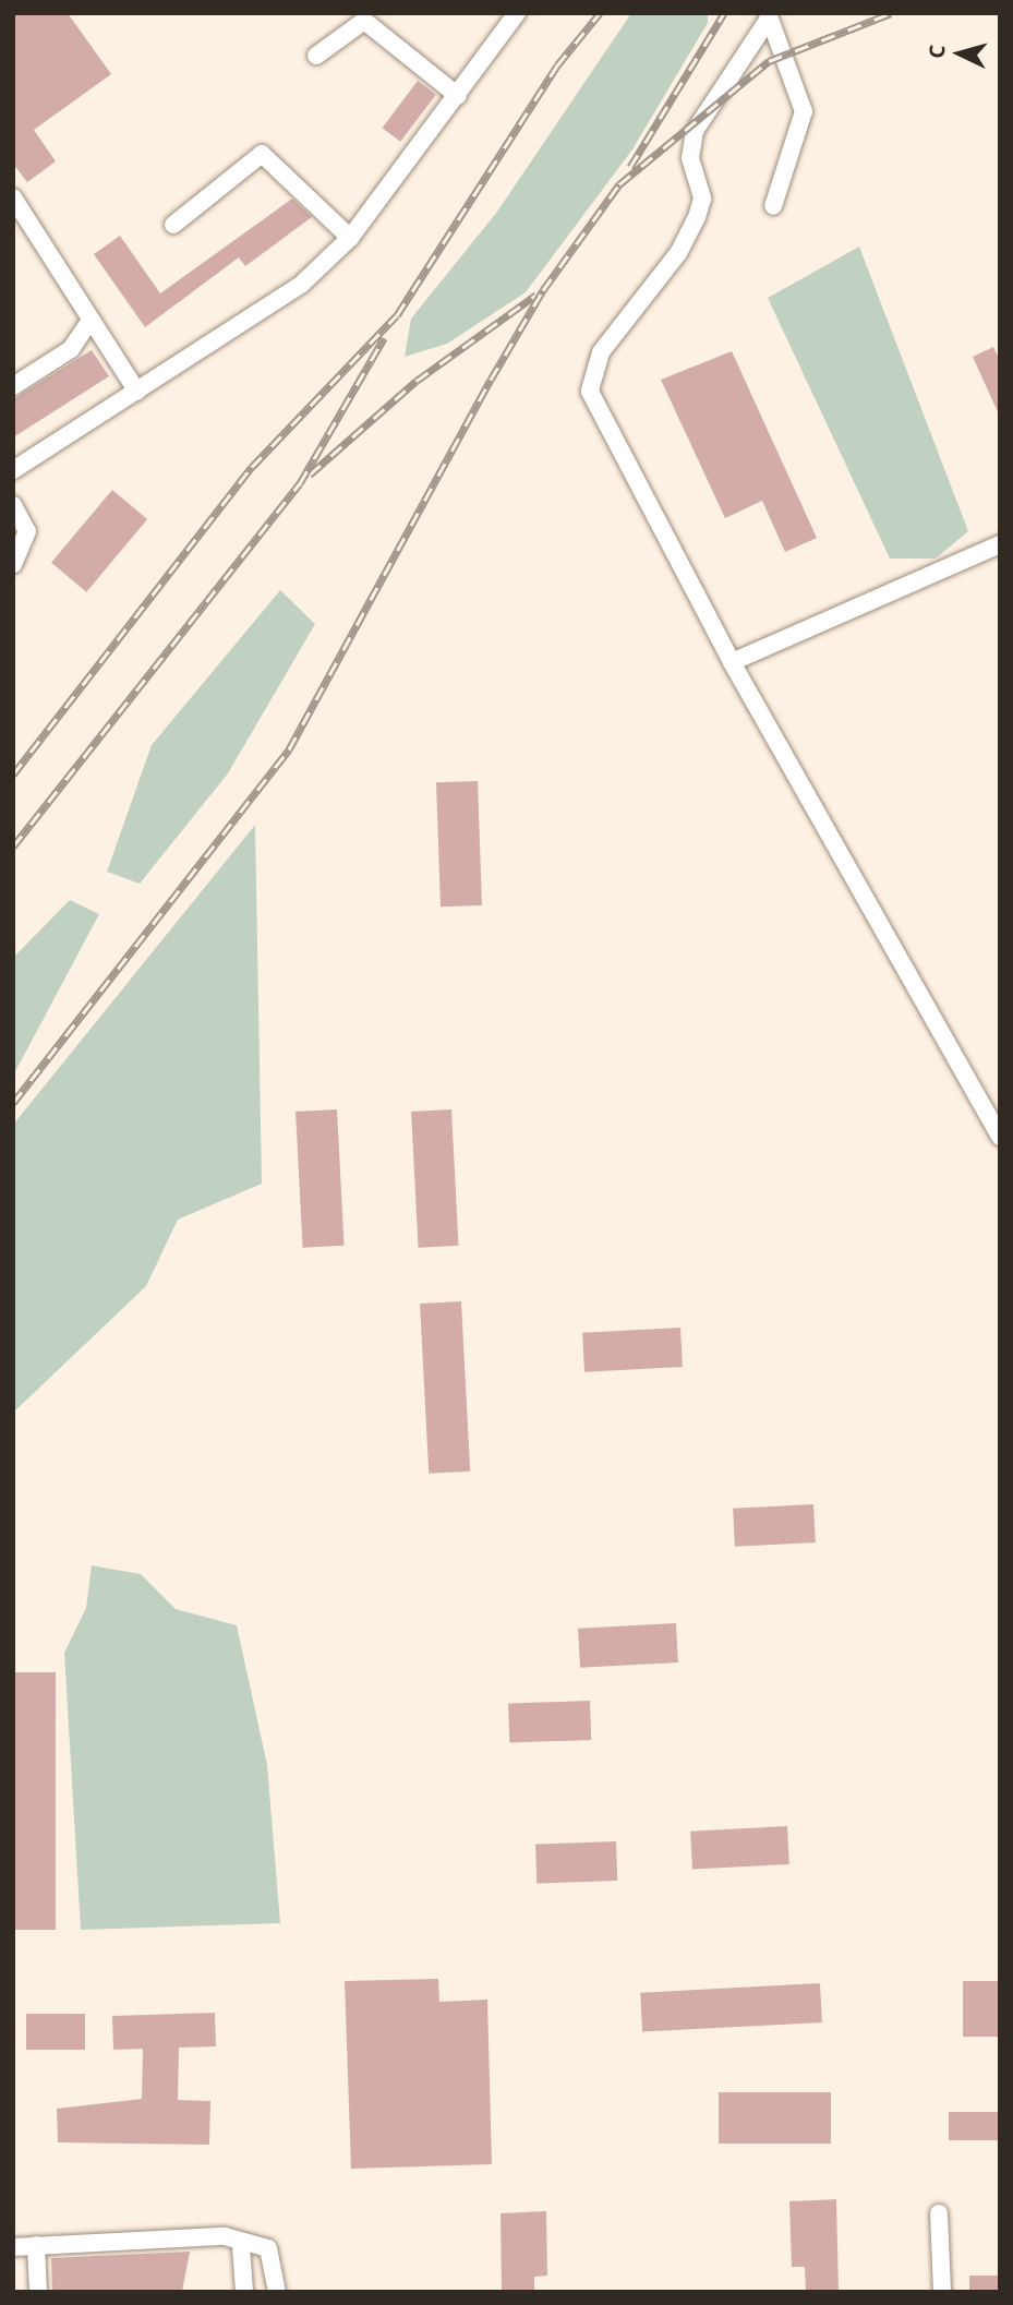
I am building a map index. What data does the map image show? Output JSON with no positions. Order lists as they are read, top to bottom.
{
  "north": "left"
}
